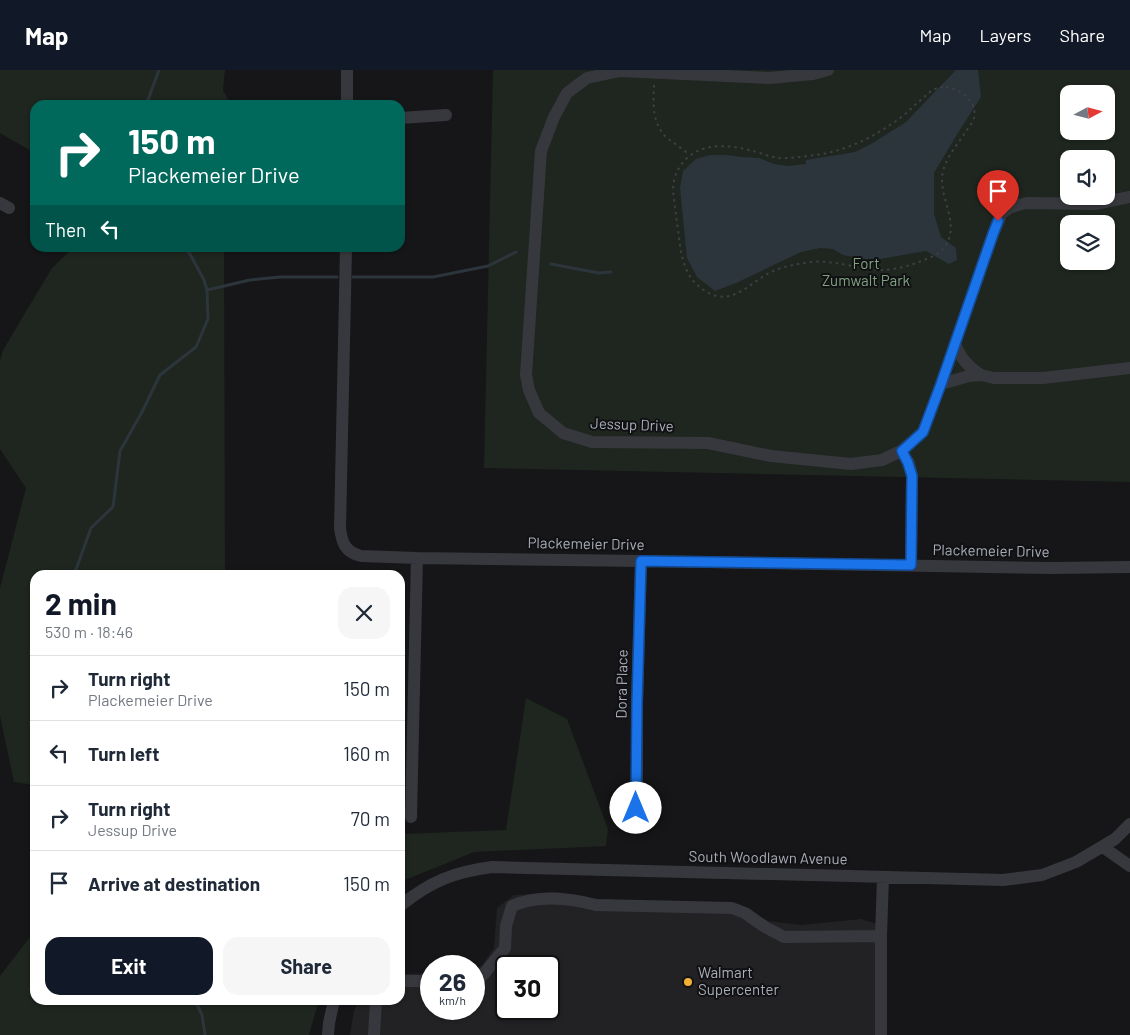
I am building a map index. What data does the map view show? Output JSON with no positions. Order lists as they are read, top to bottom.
{
  "streets": {
    "street": [
      "Jessup Drive",
      "Plackemeier Drive",
      "Dora Place",
      "South Woodlawn Avenue"
    ]
  },
  "crossings": [
    ["Plackemeier Drive", "Dora Place"]
  ],
  "parks": ["Fort Zumwalt Park"],
  "places": ["Walmart Supercenter"],
  "north": "right",
  "page": {
    "header": "Map",
    "nav": ["Map", "Layers", "Share"],
    "turn": ["150 m", "Plackemeier Drive"],
    "then": "Then",
    "heading": ["2 min", "530 m · 18:46"],
    "list": [
      {
        "name": "Turn right",
        "note": "Plackemeier Drive",
        "value": "150 m"
      },
      {
        "name": "Turn left",
        "value": "160 m"
      },
      {
        "name": "Turn right",
        "note": "Jessup Drive",
        "value": "70 m"
      },
      {
        "name": "Arrive at destination",
        "value": "150 m"
      }
    ],
    "buttons": ["Exit", "Share"],
    "speed": "26 km/h",
    "limit": "30"
  }
}
